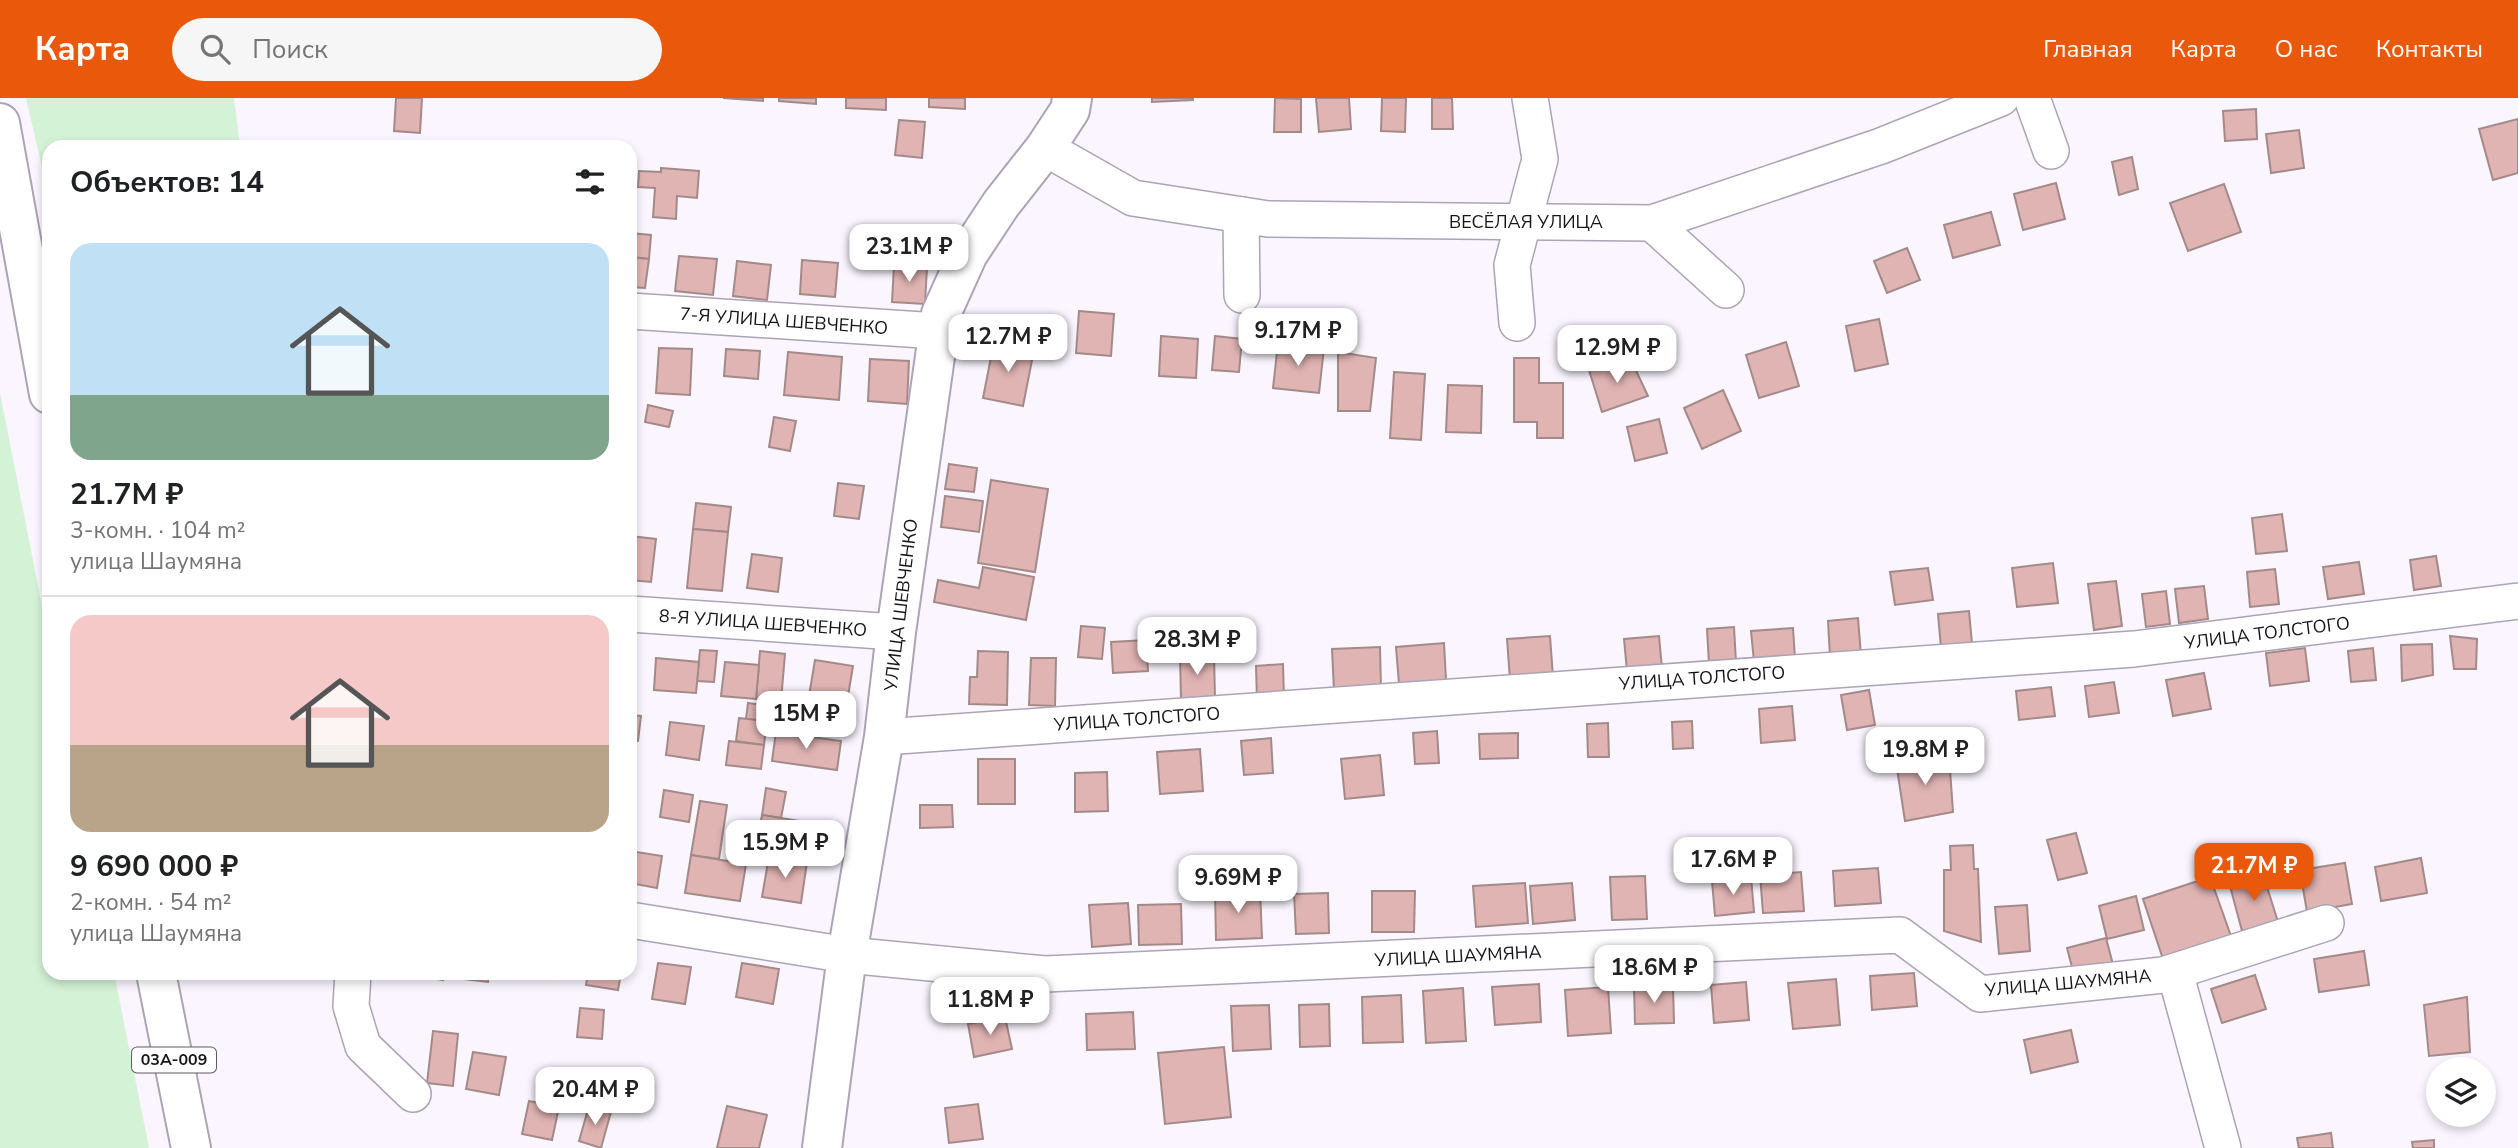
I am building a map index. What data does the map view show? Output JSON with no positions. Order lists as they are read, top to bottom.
{
  "streets": {
    "main road": ["УЛИЦА ШЕВЧЕНКО", "03А-009"],
    "street": [
      "ВЕСЁЛАЯ УЛИЦА",
      "7-Я УЛИЦА ШЕВЧЕНКО",
      "8-Я УЛИЦА ШЕВЧЕНКО",
      "УЛИЦА ТОЛСТОГО",
      "УЛИЦА ШАУМЯНА"
    ]
  },
  "crossings": [
    ["ВЕСЁЛАЯ УЛИЦА", "УЛИЦА ШЕВЧЕНКО"],
    ["7-Я УЛИЦА ШЕВЧЕНКО", "УЛИЦА ШЕВЧЕНКО"],
    ["УЛИЦА ШЕВЧЕНКО", "8-Я УЛИЦА ШЕВЧЕНКО"],
    ["УЛИЦА ШЕВЧЕНКО", "УЛИЦА ТОЛСТОГО"],
    ["УЛИЦА ШЕВЧЕНКО", "УЛИЦА ШАУМЯНА"]
  ],
  "page": {
    "header": "Карта",
    "search": "Поиск",
    "nav": [
      "Главная",
      "Карта",
      "О нас",
      "Контакты"
    ],
    "heading": "Объектов: 14",
    "price": [
      "23.1M ₽",
      "9.17M ₽",
      "12.7M ₽",
      "12.9M ₽",
      "28.3M ₽",
      "15M ₽",
      "19.8M ₽",
      "15.9M ₽",
      "17.6M ₽",
      "21.7M ₽",
      "9.69M ₽",
      "18.6M ₽",
      "11.8M ₽",
      "20.4M ₽"
    ],
    "list": [
      {
        "name": "21.7M ₽",
        "note": "3-комн. · 104 m² · улица Шаумяна"
      },
      {
        "name": "9 690 000 ₽",
        "note": "2-комн. · 54 m² · улица Шаумяна"
      }
    ]
  }
}
